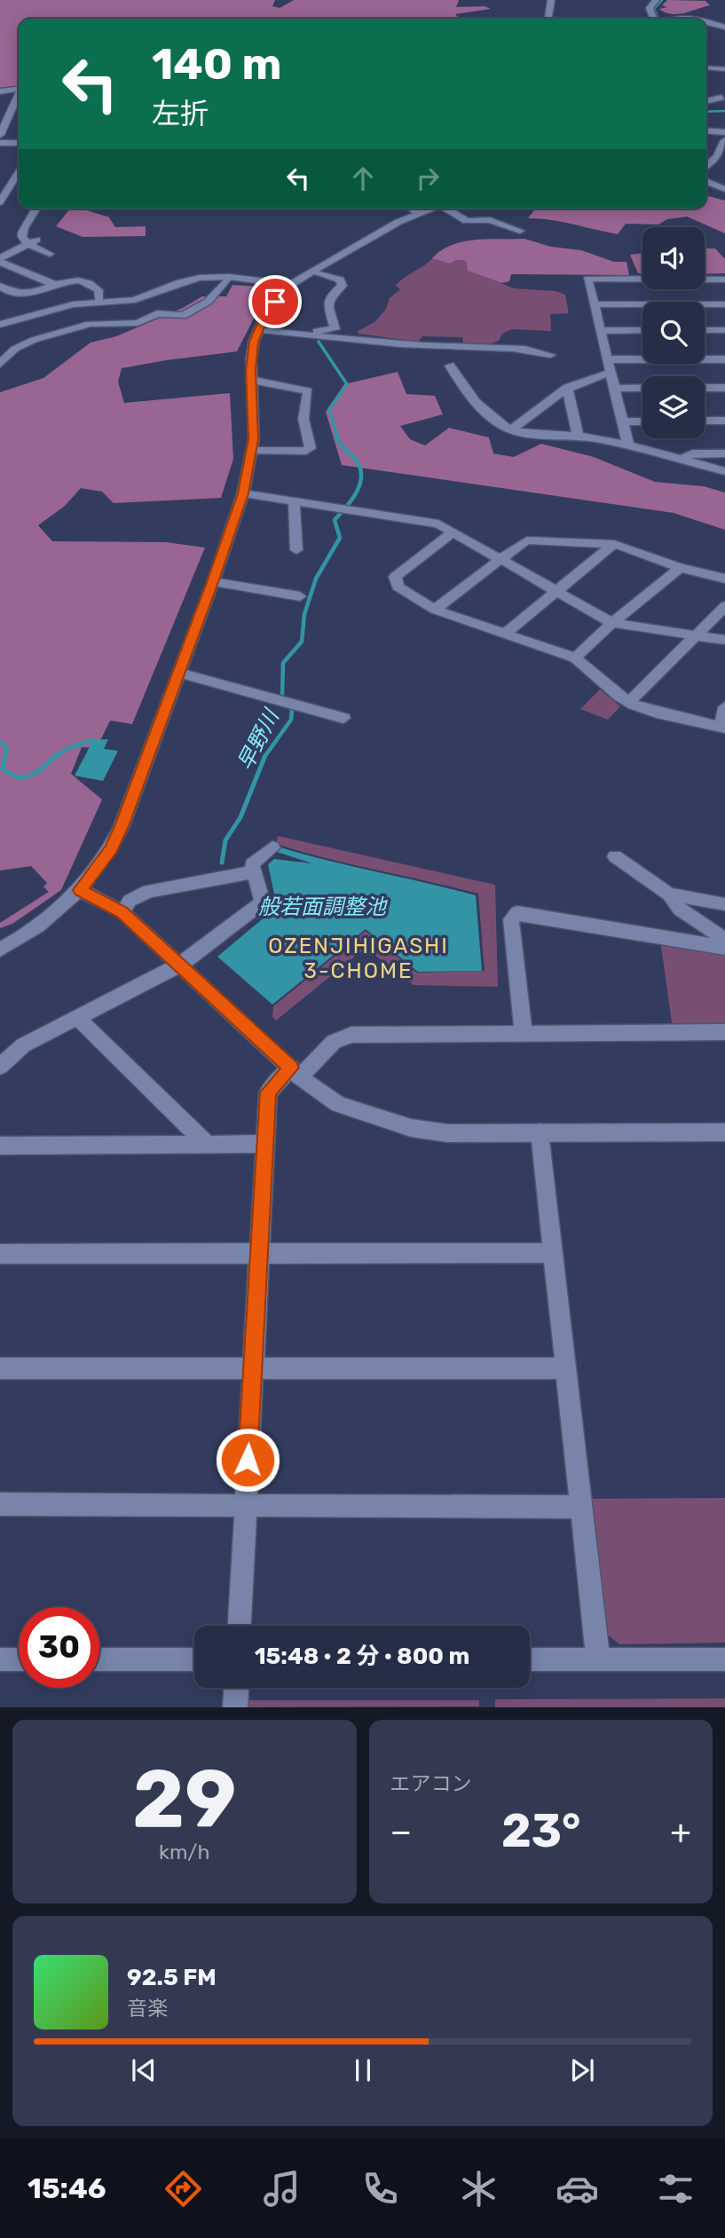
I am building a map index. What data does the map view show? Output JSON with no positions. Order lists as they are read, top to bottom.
{
  "districts": ["OZENJIHIGASHI 3-CHOME"],
  "water": ["早野川", "般若面調整池"],
  "page": {
    "turn": ["140 m", "左折"],
    "limit": "30",
    "trip": "15:48 · 2 分 · 800 m",
    "tile": [
      ["29", "km/h"],
      "エアコン"
    ],
    "heat": ["−", "23°", "+"],
    "song": ["92.5 FM", "音楽"],
    "tabs": "15:46"
  }
}
